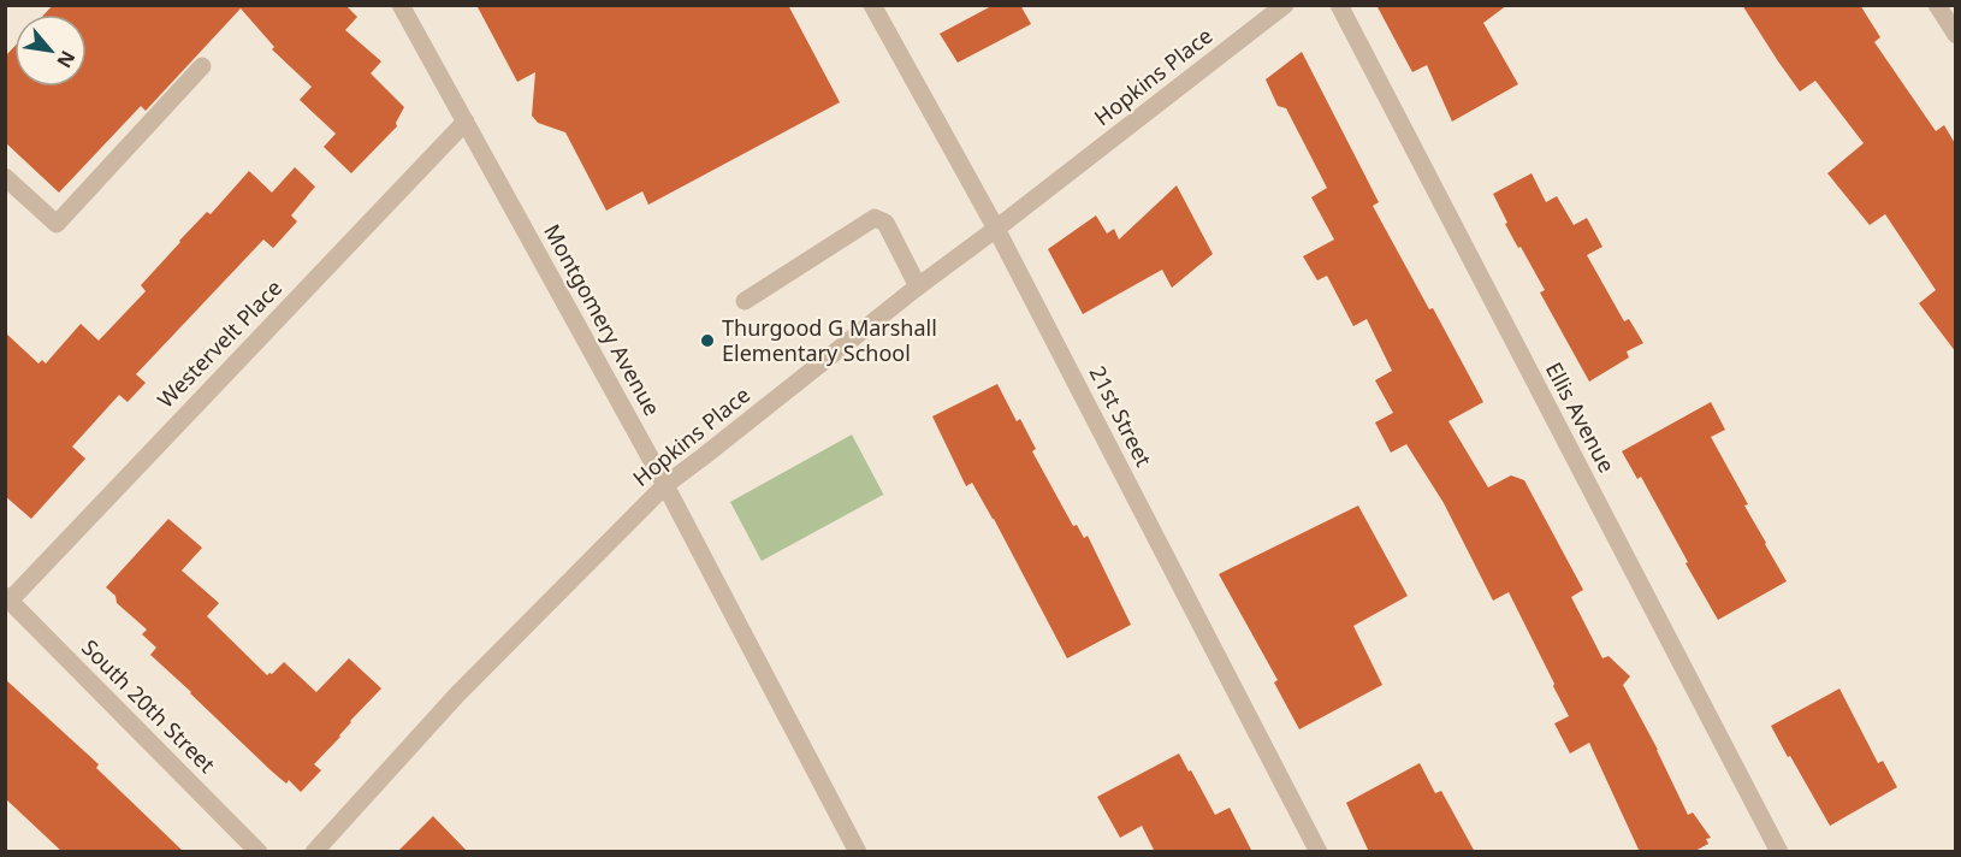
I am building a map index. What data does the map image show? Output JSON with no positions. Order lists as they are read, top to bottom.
{
  "streets": {
    "street": [
      "Hopkins Place",
      "Montgomery Avenue",
      "Westervelt Place",
      "21st Street",
      "Ellis Avenue",
      "South 20th Street"
    ]
  },
  "crossings": [
    ["Hopkins Place", "Montgomery Avenue"],
    ["Hopkins Place", "21st Street"],
    ["Montgomery Avenue", "Westervelt Place"],
    ["Westervelt Place", "South 20th Street"]
  ],
  "places": ["Thurgood G Marshall Elementary School"],
  "north": "bottom right"
}
